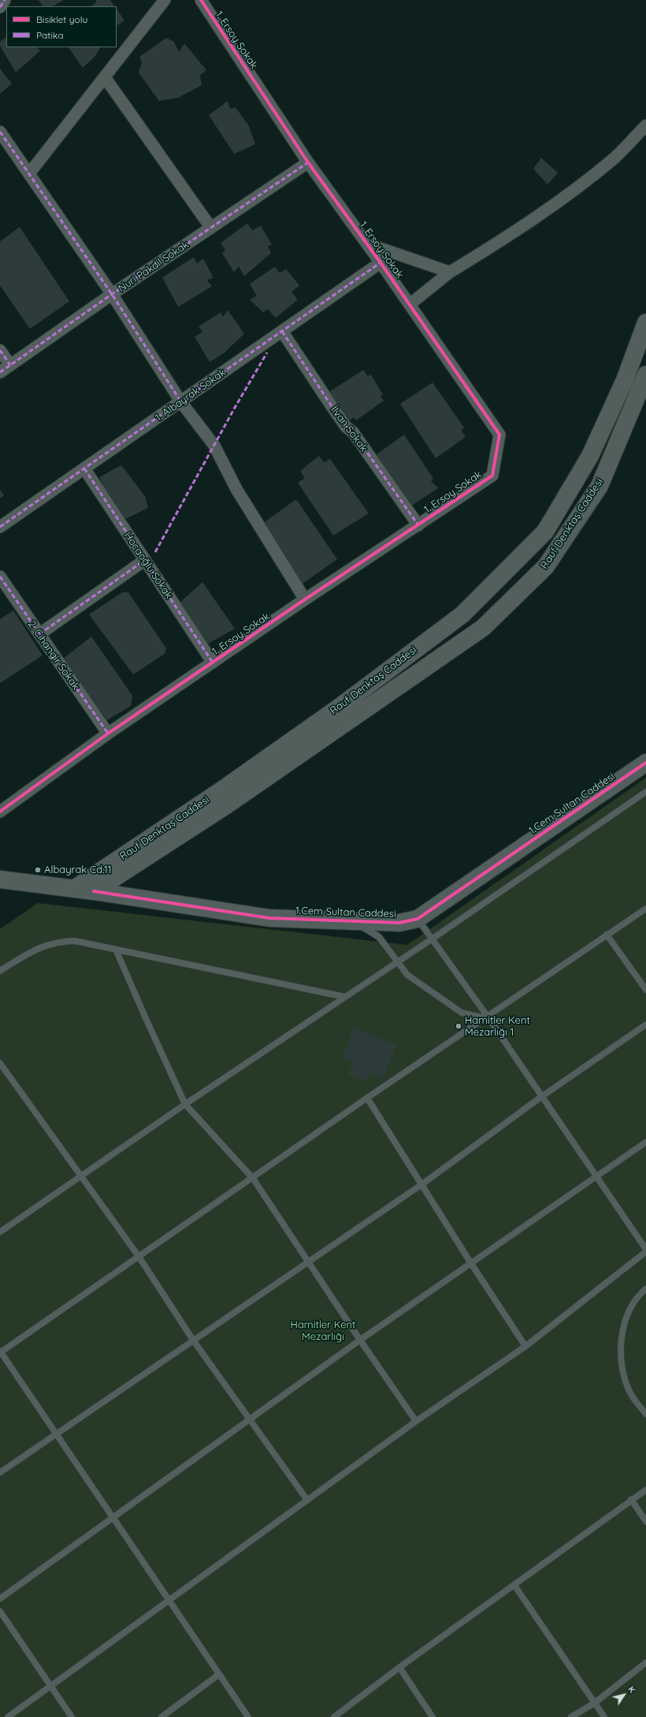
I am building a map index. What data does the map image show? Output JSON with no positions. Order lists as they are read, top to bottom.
{
  "streets": {
    "street": [
      "1. Ersoy Sokak",
      "Nuri Pakdil Sokak",
      "1. Albayrak Sokak",
      "İlvan Sokak",
      "Rauf Denktaş Caddesi",
      "Hocaoğlu Sokak",
      "2. Cihangir Sokak",
      "1.Cem Sultan Caddesi"
    ]
  },
  "crossings": [
    ["1. Ersoy Sokak", "Nuri Pakdil Sokak"],
    ["1. Ersoy Sokak", "1. Albayrak Sokak"],
    ["1. Ersoy Sokak", "İlvan Sokak"],
    ["1. Ersoy Sokak", "Hocaoğlu Sokak"],
    ["1. Ersoy Sokak", "2. Cihangir Sokak"],
    ["1. Albayrak Sokak", "İlvan Sokak"],
    ["1. Albayrak Sokak", "Hocaoğlu Sokak"],
    ["Rauf Denktaş Caddesi", "1.Cem Sultan Caddesi"]
  ],
  "parks": ["Hamitler Kent Mezarlığı"],
  "places": ["Albayrak Cd.11", "Hamitler Kent Mezarlığı 1"],
  "legend": ["Bisiklet yolu", "Patika"],
  "north": "top right"
}
